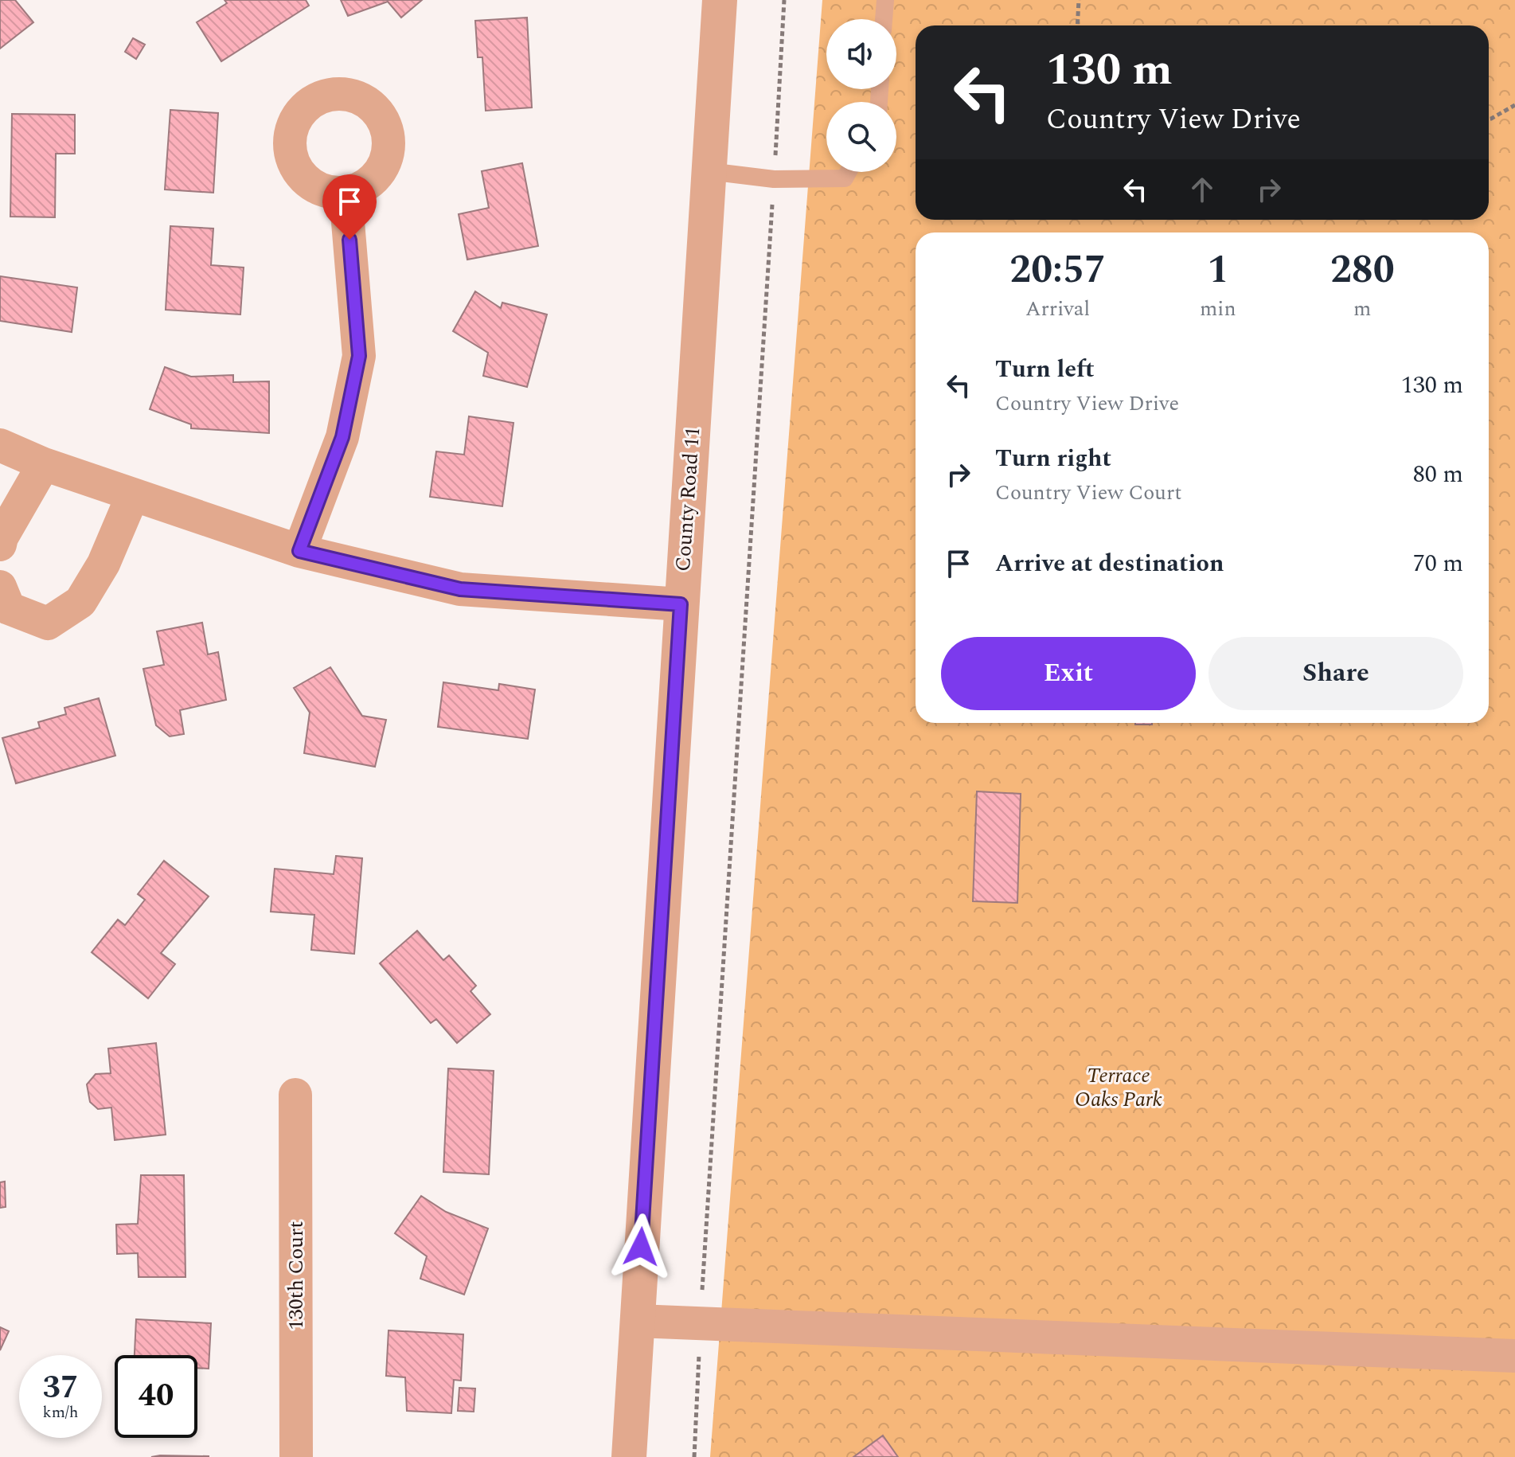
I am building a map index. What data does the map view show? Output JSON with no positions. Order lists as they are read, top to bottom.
{
  "streets": {
    "street": ["County Road 11", "130th Court"]
  },
  "parks": ["Terrace Oaks Park"],
  "page": {
    "turn": ["130 m", "Country View Drive"],
    "eta": [
      "20:57",
      "Arrival",
      "1",
      "min",
      "280",
      "m"
    ],
    "list": [
      {
        "name": "Turn left",
        "note": "Country View Drive",
        "value": "130 m"
      },
      {
        "name": "Turn right",
        "note": "Country View Court",
        "value": "80 m"
      },
      {
        "name": "Arrive at destination",
        "value": "70 m"
      }
    ],
    "buttons": ["Exit", "Share"],
    "speed": "37 km/h",
    "limit": "40"
  }
}
